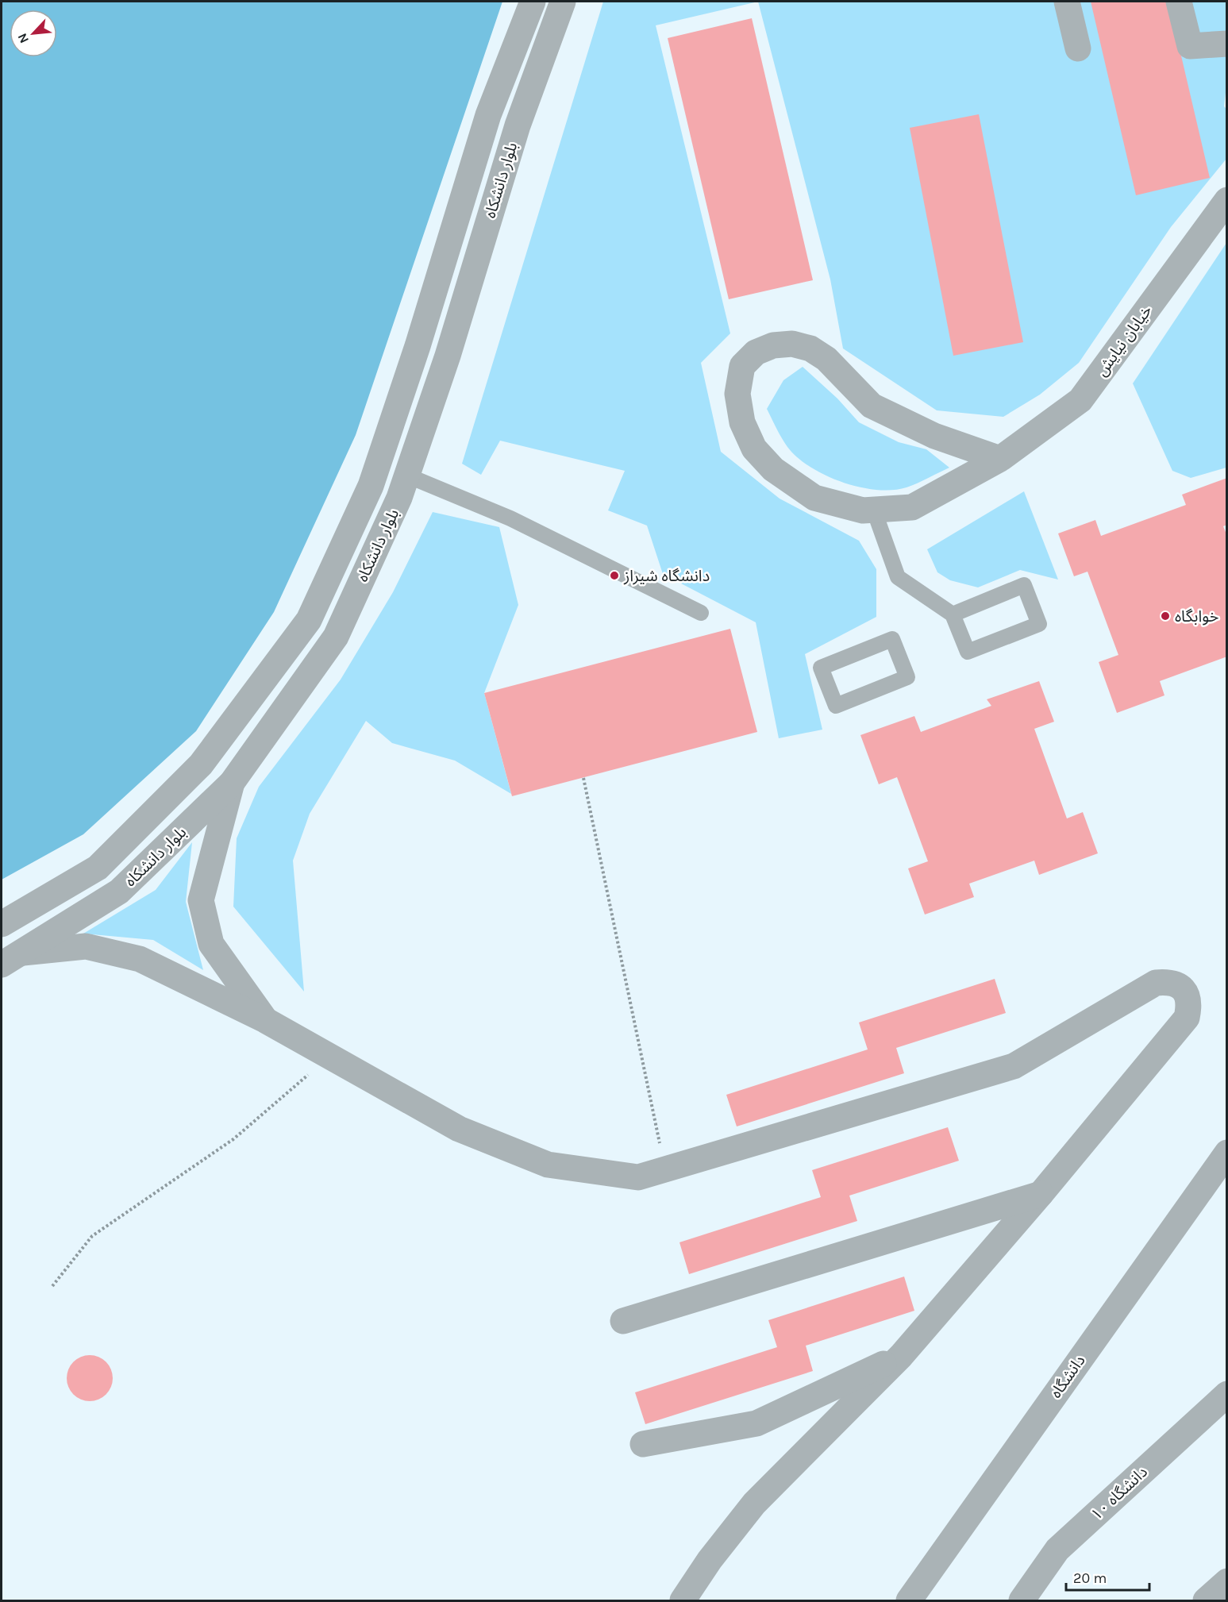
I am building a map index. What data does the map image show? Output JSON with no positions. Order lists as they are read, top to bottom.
{
  "streets": {
    "street": [
      "بلوار دانشکاه",
      "خیابان نیایش",
      "دانشگاه",
      "۱۰ دانشگاه"
    ]
  },
  "places": ["دانشگاه شیراز", "خوابگاه"],
  "scale_bar": "20 m",
  "north": "bottom left"
}
